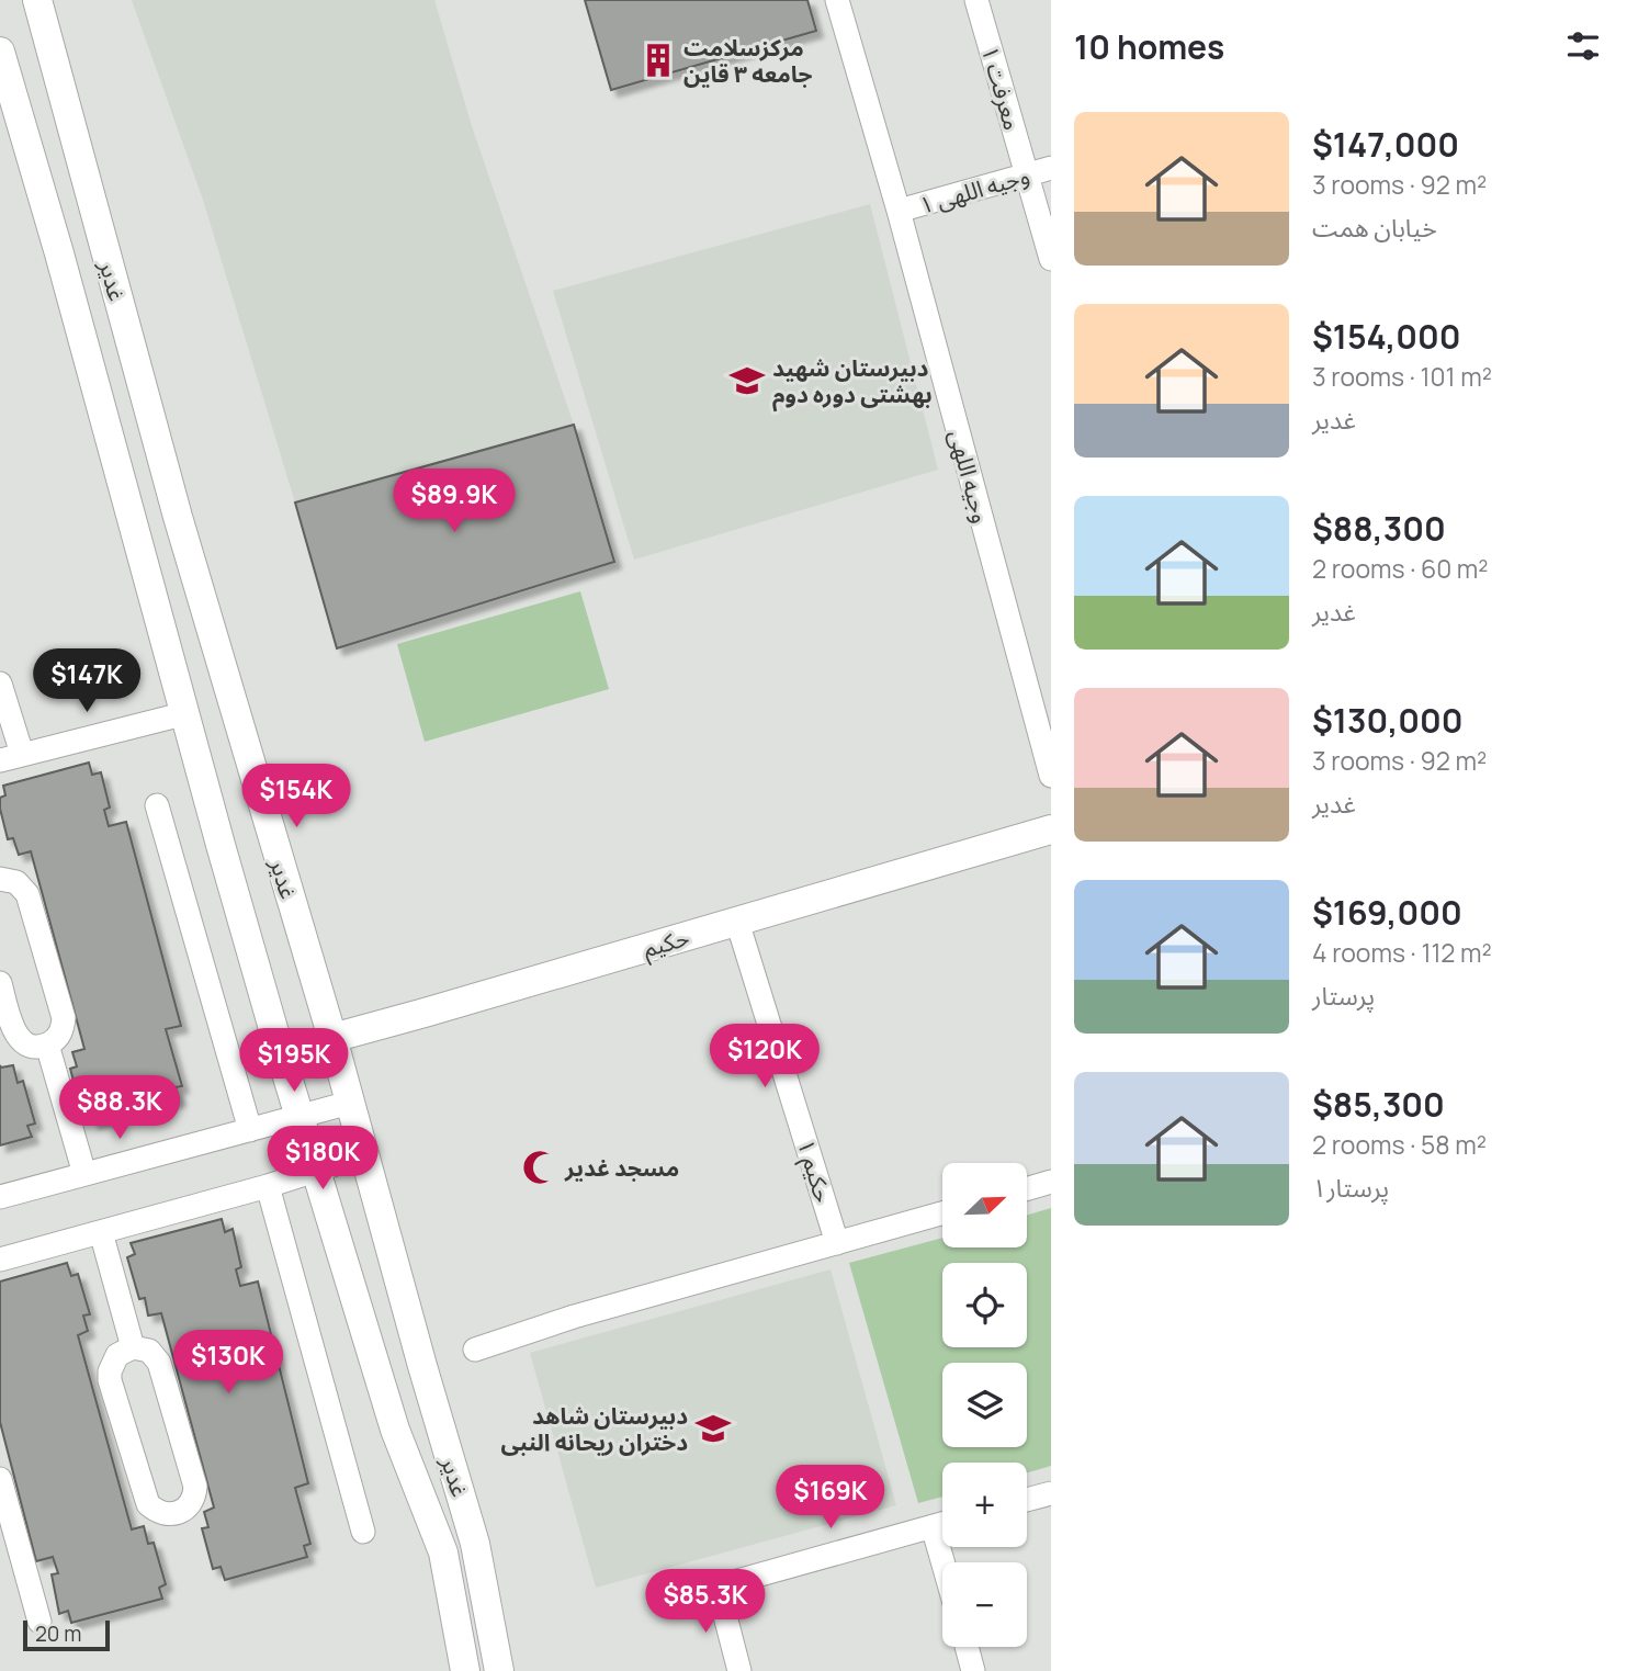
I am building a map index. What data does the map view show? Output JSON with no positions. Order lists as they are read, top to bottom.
{
  "streets": {
    "street": [
      "معرفت ۱",
      "وجیه اللهی ۱",
      "غدیر",
      "وجیه اللهی",
      "حکیم",
      "حکیم ۱"
    ]
  },
  "crossings": [
    ["معرفت ۱", "وجیه اللهی ۱"],
    ["وجیه اللهی ۱", "وجیه اللهی"],
    ["غدیر", "حکیم"],
    ["حکیم", "حکیم ۱"]
  ],
  "places": {
    "building": ["مرکزسلامت جامعه ۳ قاین"],
    "school or university": ["دبیرستان شهید بهشتی دوره دوم", "دبیرستان شاهد دختران ریحانه النبی"],
    "mosque": ["مسجد غدیر"]
  },
  "scale_bar": "20 m",
  "north": "top right",
  "page": {
    "heading": "10 homes",
    "list": [
      {
        "name": "$147,000",
        "note": "3 rooms · 92 m² · خیابان همت"
      },
      {
        "name": "$154,000",
        "note": "3 rooms · 101 m² · غدیر"
      },
      {
        "name": "$88,300",
        "note": "2 rooms · 60 m² · غدیر"
      },
      {
        "name": "$130,000",
        "note": "3 rooms · 92 m² · غدیر"
      },
      {
        "name": "$169,000",
        "note": "4 rooms · 112 m² · پرستار"
      },
      {
        "name": "$85,300",
        "note": "2 rooms · 58 m² · پرستار۱"
      }
    ],
    "price": [
      "$89.9K",
      "$147K",
      "$154K",
      "$120K",
      "$195K",
      "$88.3K",
      "$180K",
      "$130K",
      "$169K",
      "$85.3K"
    ],
    "map_buttons": ["+", "−"],
    "scale": "20 m"
  }
}
